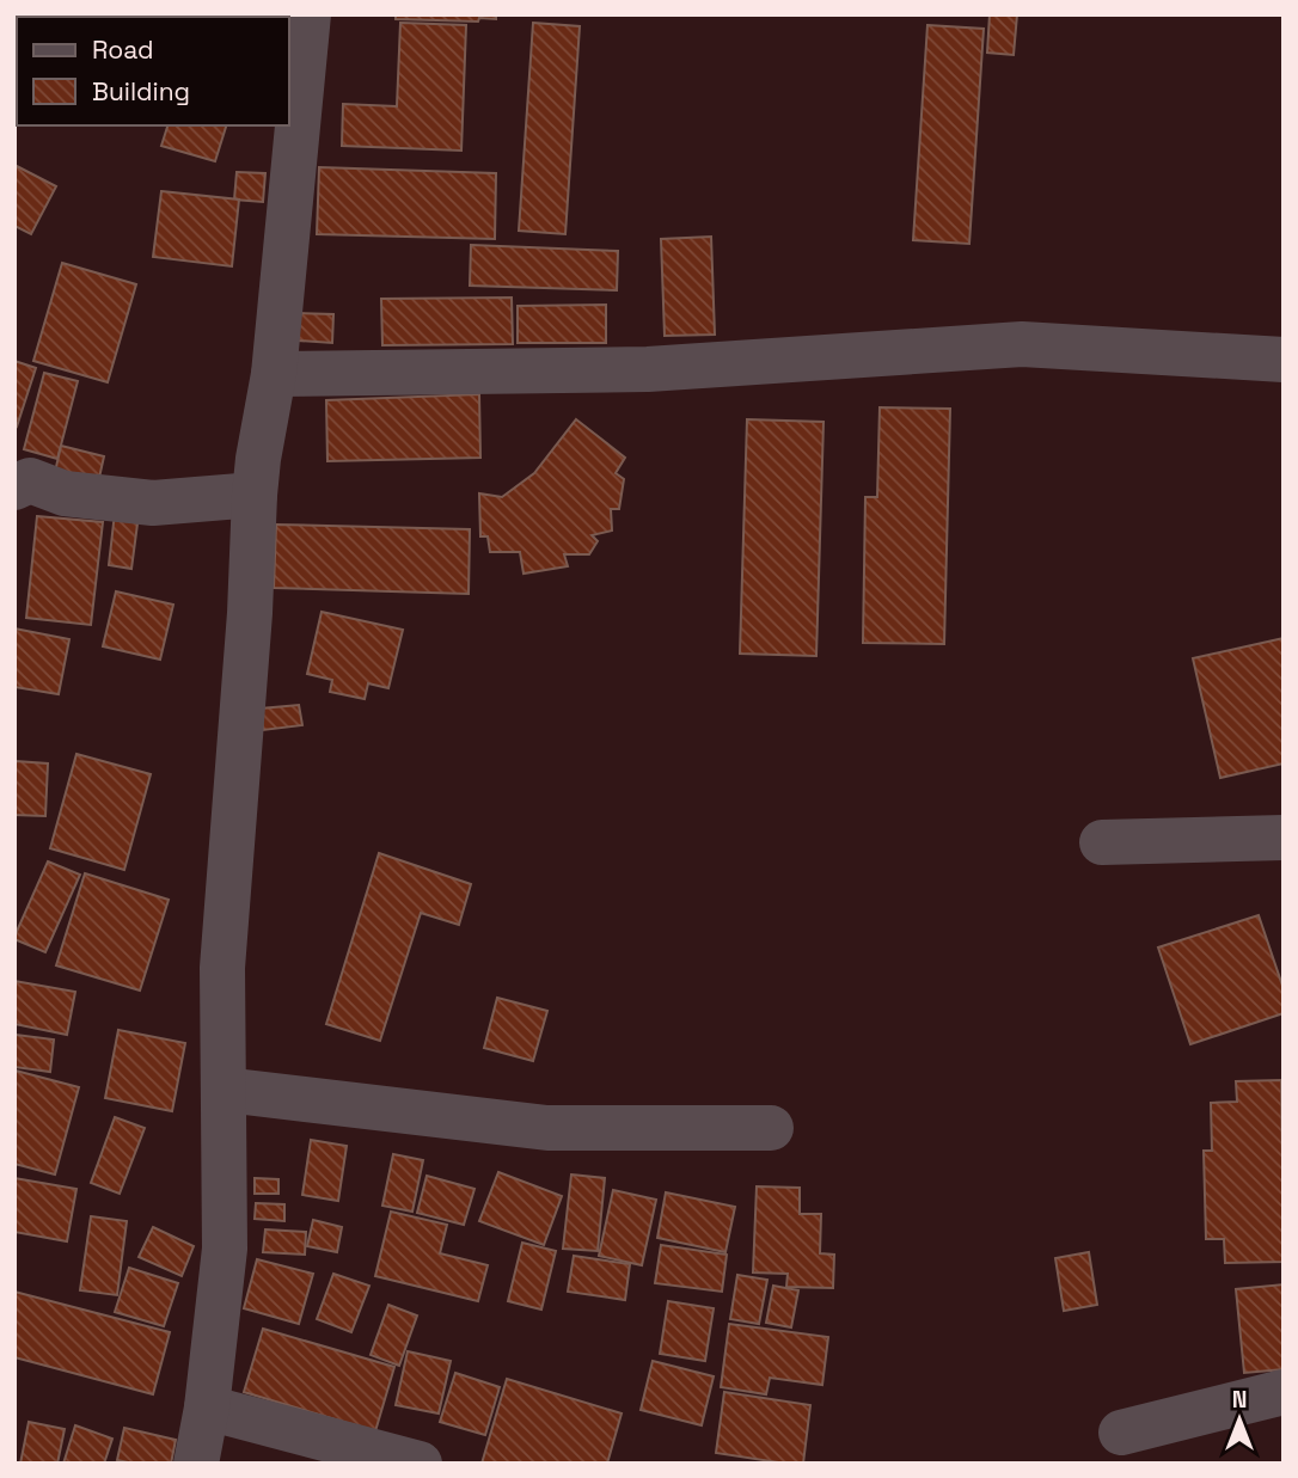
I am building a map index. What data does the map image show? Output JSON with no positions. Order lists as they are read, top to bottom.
{
  "legend": ["Road", "Building"],
  "north": "top"
}
